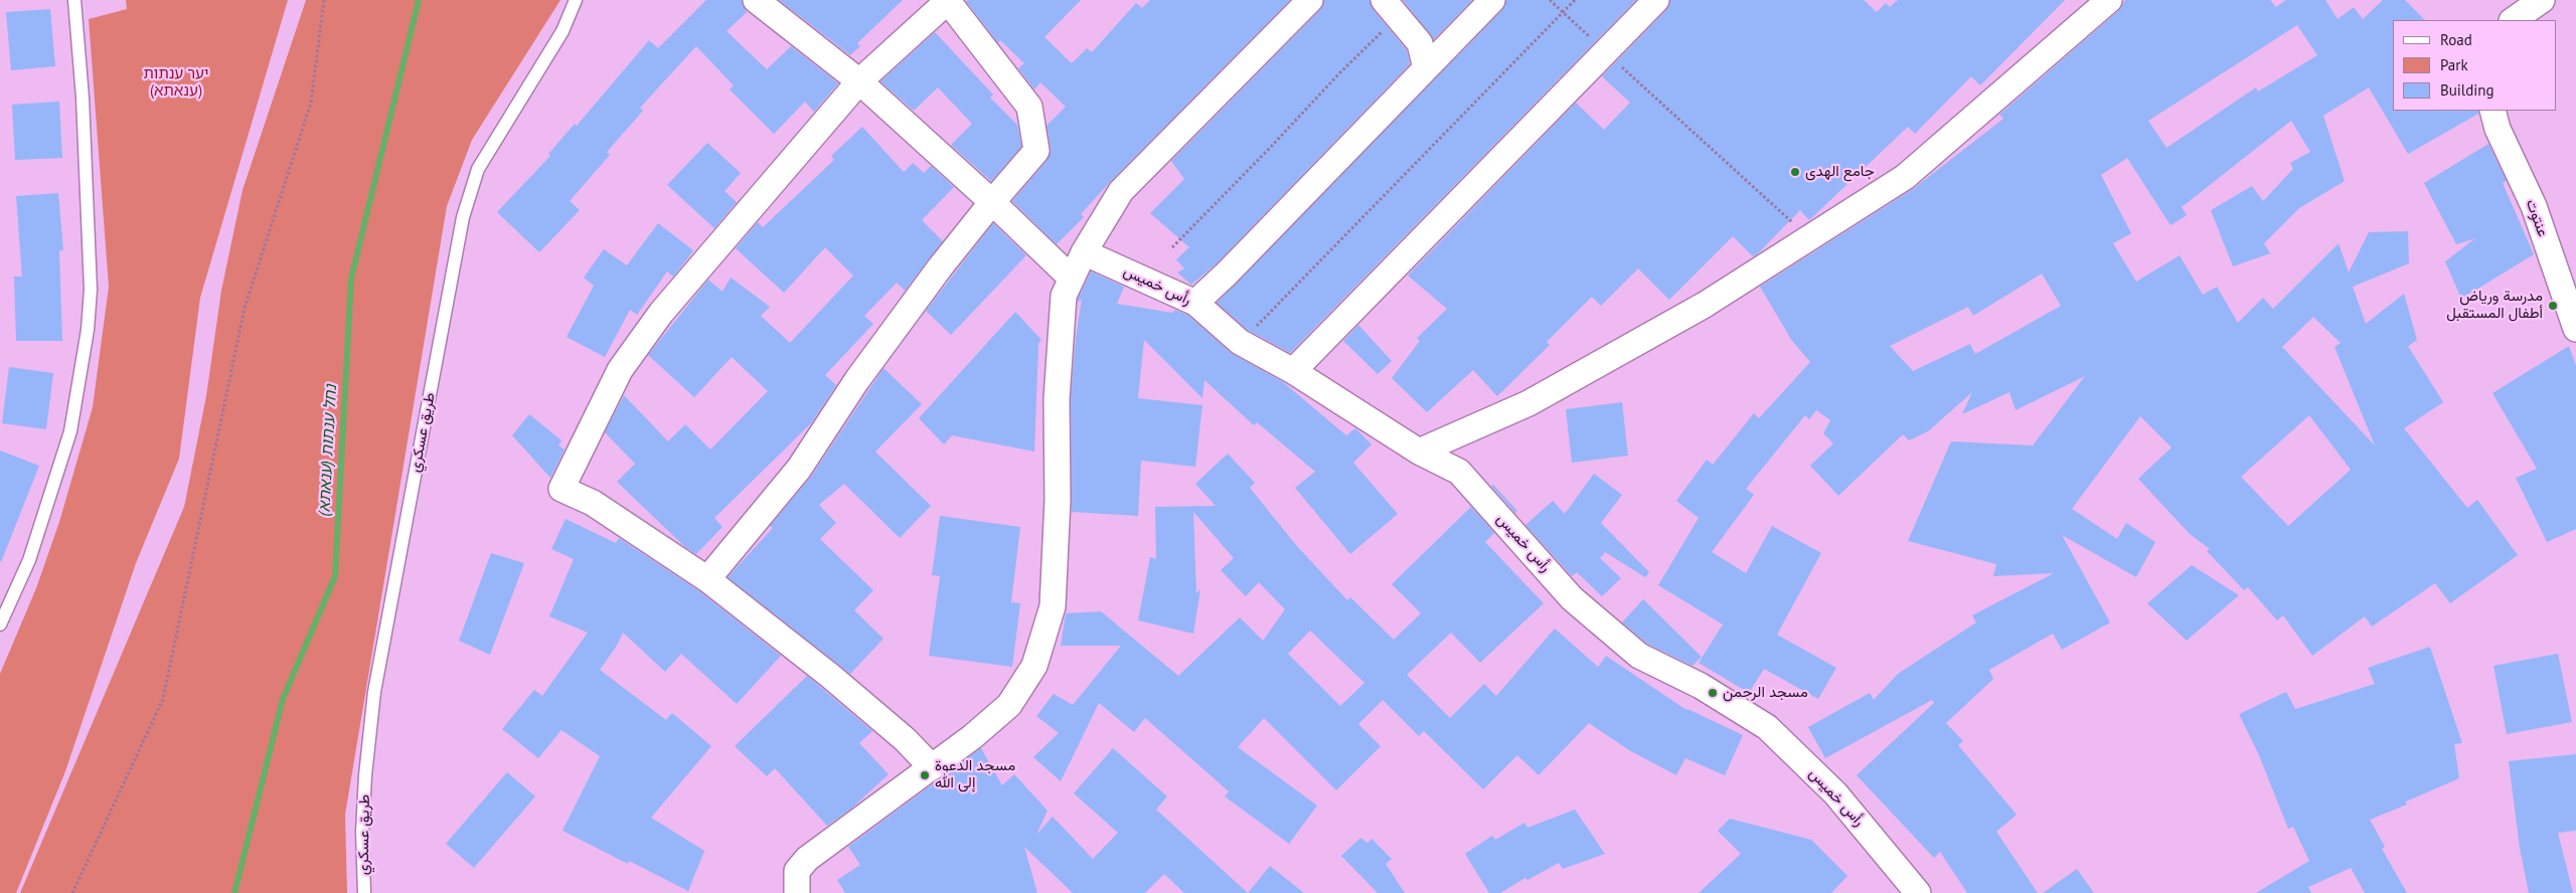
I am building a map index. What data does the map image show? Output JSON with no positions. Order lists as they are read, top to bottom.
{
  "streets": {
    "street": ["عنتوت", "رأس خميس"],
    "lane": ["طريق عسكري"]
  },
  "water": ["נחל ענתות (ענאתא)"],
  "parks": ["יער ענתות (ענאתא)"],
  "places": [
    "جامع الهدى",
    "مدرسة ورياض أطفال المستقبل",
    "مسجد الرحمن",
    "مسجد الدعوة إلى الله"
  ],
  "legend": ["Road", "Park", "Building"]
}
